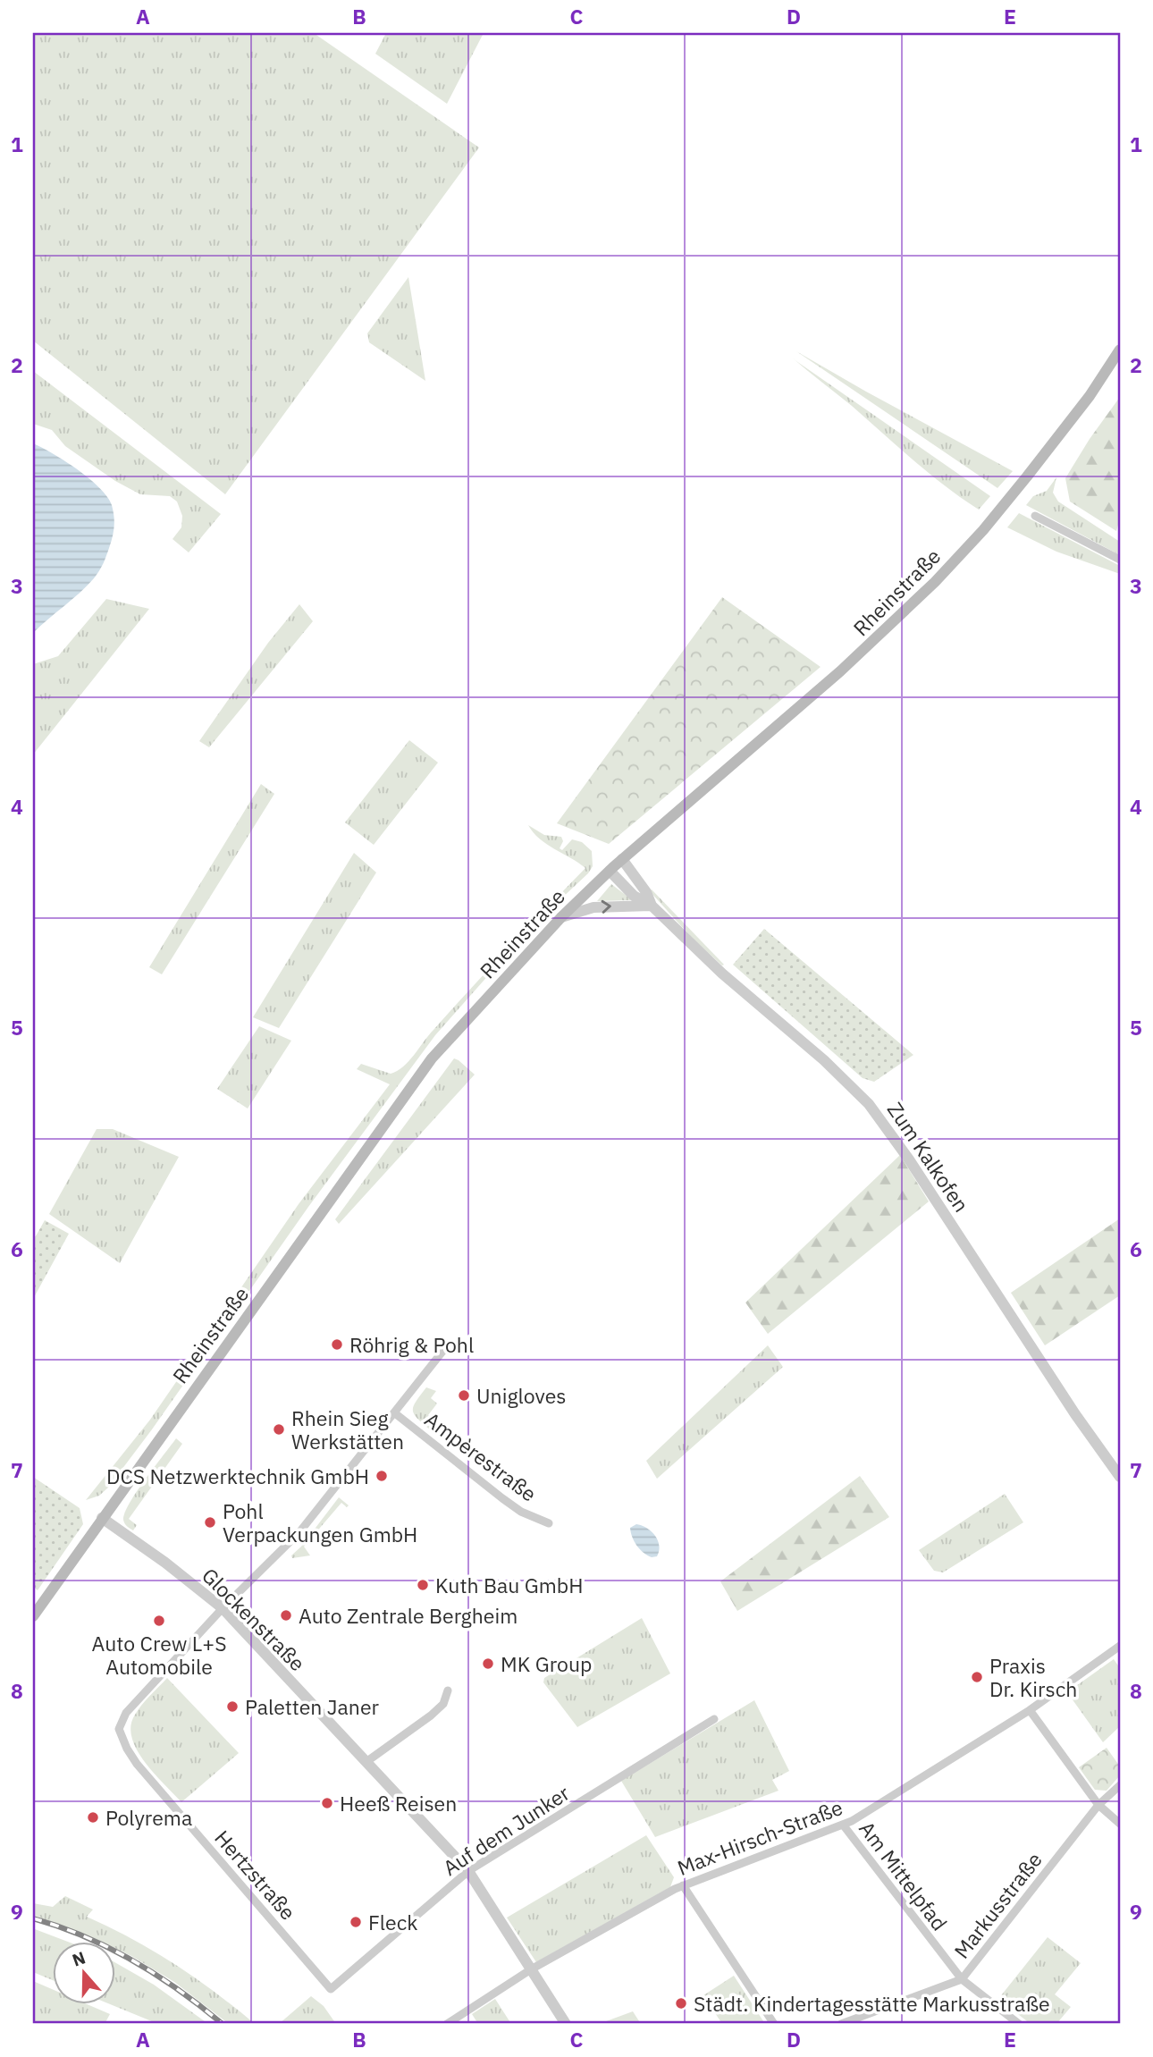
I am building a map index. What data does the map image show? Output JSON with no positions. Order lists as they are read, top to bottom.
{
  "streets": {
    "main road": ["Rheinstraße"],
    "street": [
      "Zum Kalkofen",
      "Ampèrestraße",
      "Glockenstraße",
      "Auf dem Junker",
      "Max-Hirsch-Straße",
      "Hertzstraße",
      "Am Mittelpfad",
      "Markusstraße"
    ]
  },
  "crossings": [
    ["Rheinstraße", "Zum Kalkofen"],
    ["Rheinstraße", "Glockenstraße"],
    ["Ampèrestraße", "Glockenstraße"],
    ["Ampèrestraße", "Hertzstraße"],
    ["Glockenstraße", "Auf dem Junker"],
    ["Glockenstraße", "Max-Hirsch-Straße"],
    ["Glockenstraße", "Hertzstraße"],
    ["Auf dem Junker", "Hertzstraße"],
    ["Max-Hirsch-Straße", "Am Mittelpfad"],
    ["Am Mittelpfad", "Markusstraße"]
  ],
  "places": [
    "Röhrig & Pohl",
    "Unigloves",
    "Rhein Sieg Werkstätten",
    "DCS Netzwerktechnik GmbH",
    "Pohl Verpackungen GmbH",
    "Kuth Bau GmbH",
    "Auto Zentrale Bergheim",
    "Auto Crew L+S Automobile",
    "MK Group",
    "Praxis Dr. Kirsch",
    "Paletten Janer",
    "Heeß Reisen",
    "Polyrema",
    "Fleck",
    "Städt. Kindertagesstätte Markusstraße"
  ],
  "north": "top",
  "grid": {
    "columns": [
      "A",
      "B",
      "C",
      "D",
      "E"
    ],
    "rows": [
      "1",
      "2",
      "3",
      "4",
      "5",
      "6",
      "7",
      "8",
      "9"
    ]
  }
}
